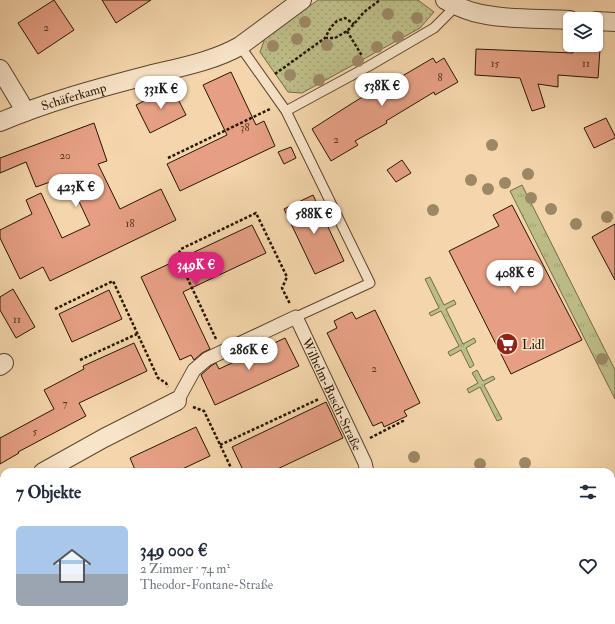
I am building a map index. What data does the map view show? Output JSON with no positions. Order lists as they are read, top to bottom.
{
  "streets": {
    "street": ["Schäferkamp", "Wilhelm-Busch-Straße"]
  },
  "places": {
    "supermarket": ["Lidl"]
  },
  "house_numbers": [
    "2",
    "15",
    "11",
    "8",
    "38",
    "2",
    "20",
    "18",
    "11",
    "2",
    "7",
    "5"
  ],
  "page": {
    "price": [
      "538K €",
      "331K €",
      "423K €",
      "588K €",
      "349K €",
      "408K €",
      "286K €"
    ],
    "heading": "7 Objekte",
    "list": [
      {
        "name": "349 000 €",
        "note": "2 Zimmer · 74 m² · Theodor-Fontane-Straße"
      }
    ]
  }
}
